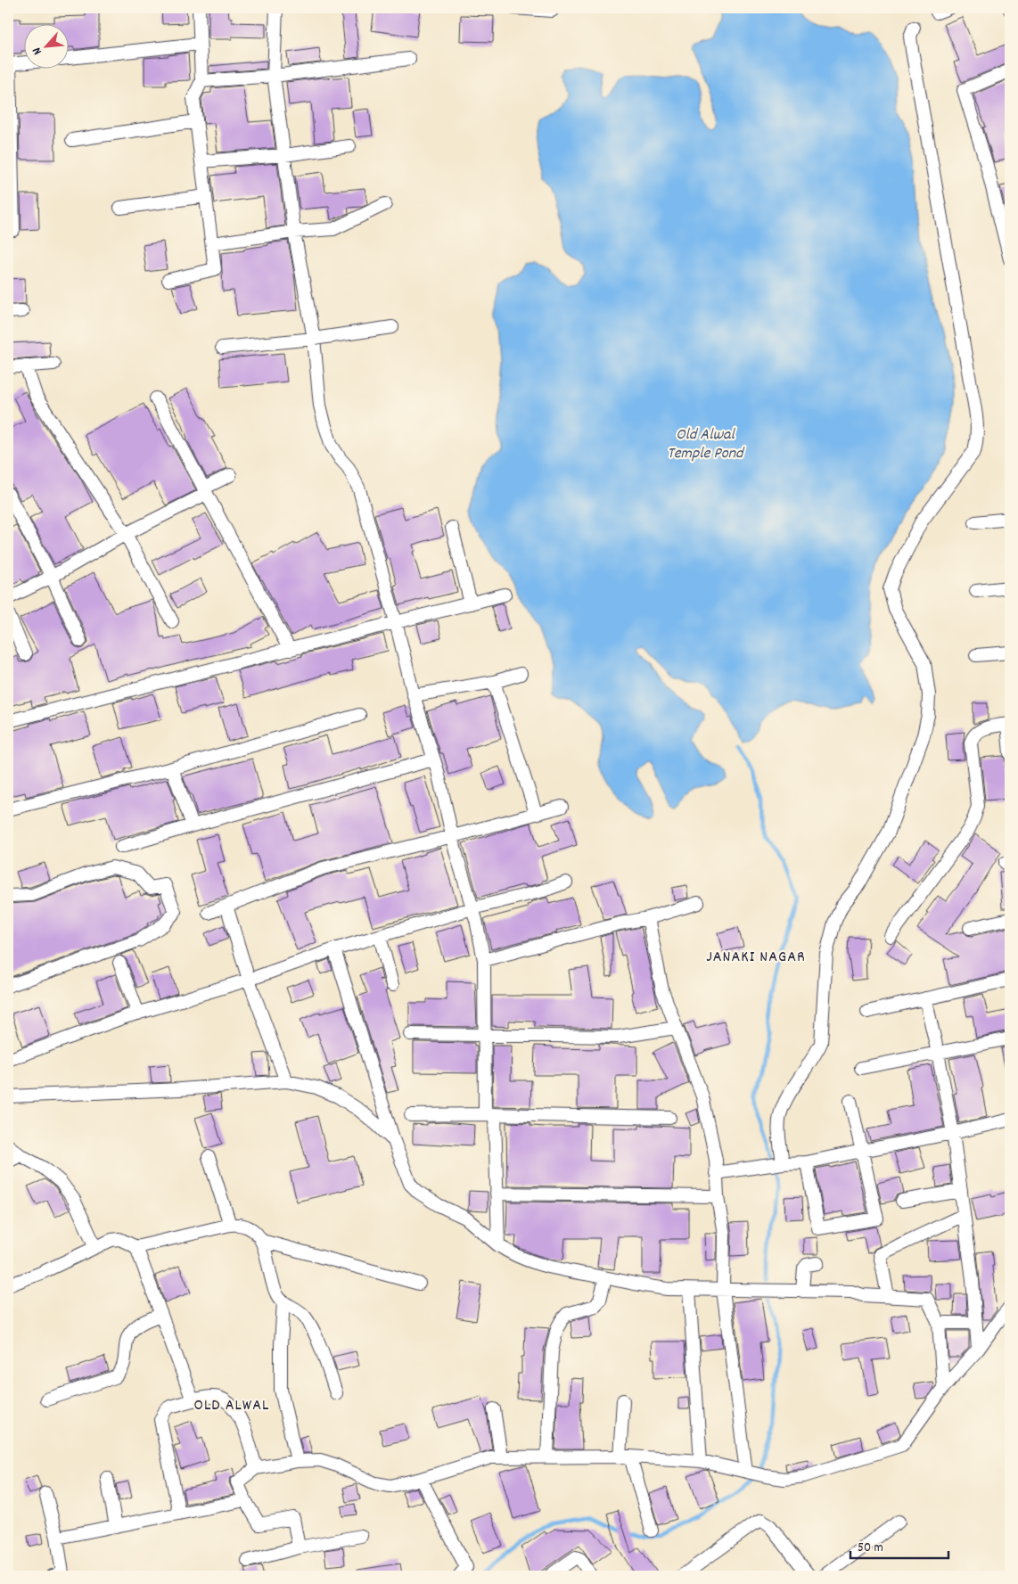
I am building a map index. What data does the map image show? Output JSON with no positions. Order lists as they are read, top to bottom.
{
  "districts": ["JANAKI NAGAR", "OLD ALWAL"],
  "water": ["Old Alwal Temple Pond"],
  "scale_bar": "50 m",
  "north": "bottom left"
}
